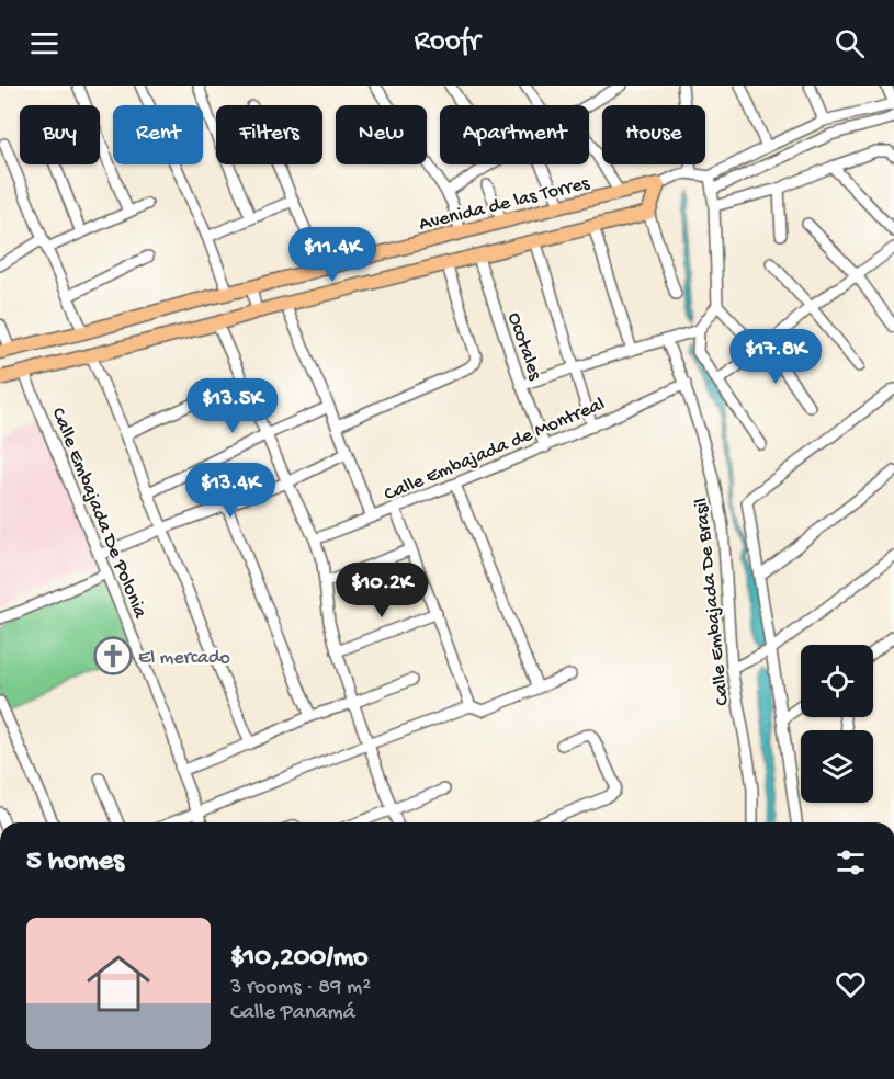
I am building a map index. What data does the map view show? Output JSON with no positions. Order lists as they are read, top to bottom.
{
  "streets": {
    "main road": ["Avenida de las Torres"],
    "street": [
      "Ocotales",
      "Calle Embajada de Montreal",
      "Calle Embajada De Polonia",
      "Calle Embajada De Brasil"
    ]
  },
  "crossings": [
    ["Ocotales", "Calle Embajada de Montreal"],
    ["Calle Embajada de Montreal", "Calle Embajada De Brasil"]
  ],
  "places": {
    "church": ["El mercado"]
  },
  "page": {
    "header": "Roofr",
    "chip": [
      "Buy",
      "Rent",
      "Filters",
      "New",
      "Apartment",
      "House"
    ],
    "price": [
      "$11.4K",
      "$17.8K",
      "$13.5K",
      "$13.4K",
      "$10.2K"
    ],
    "heading": "5 homes",
    "list": [
      {
        "name": "$10,200/mo",
        "note": "3 rooms · 89 m² · Calle Panamá"
      }
    ]
  }
}
